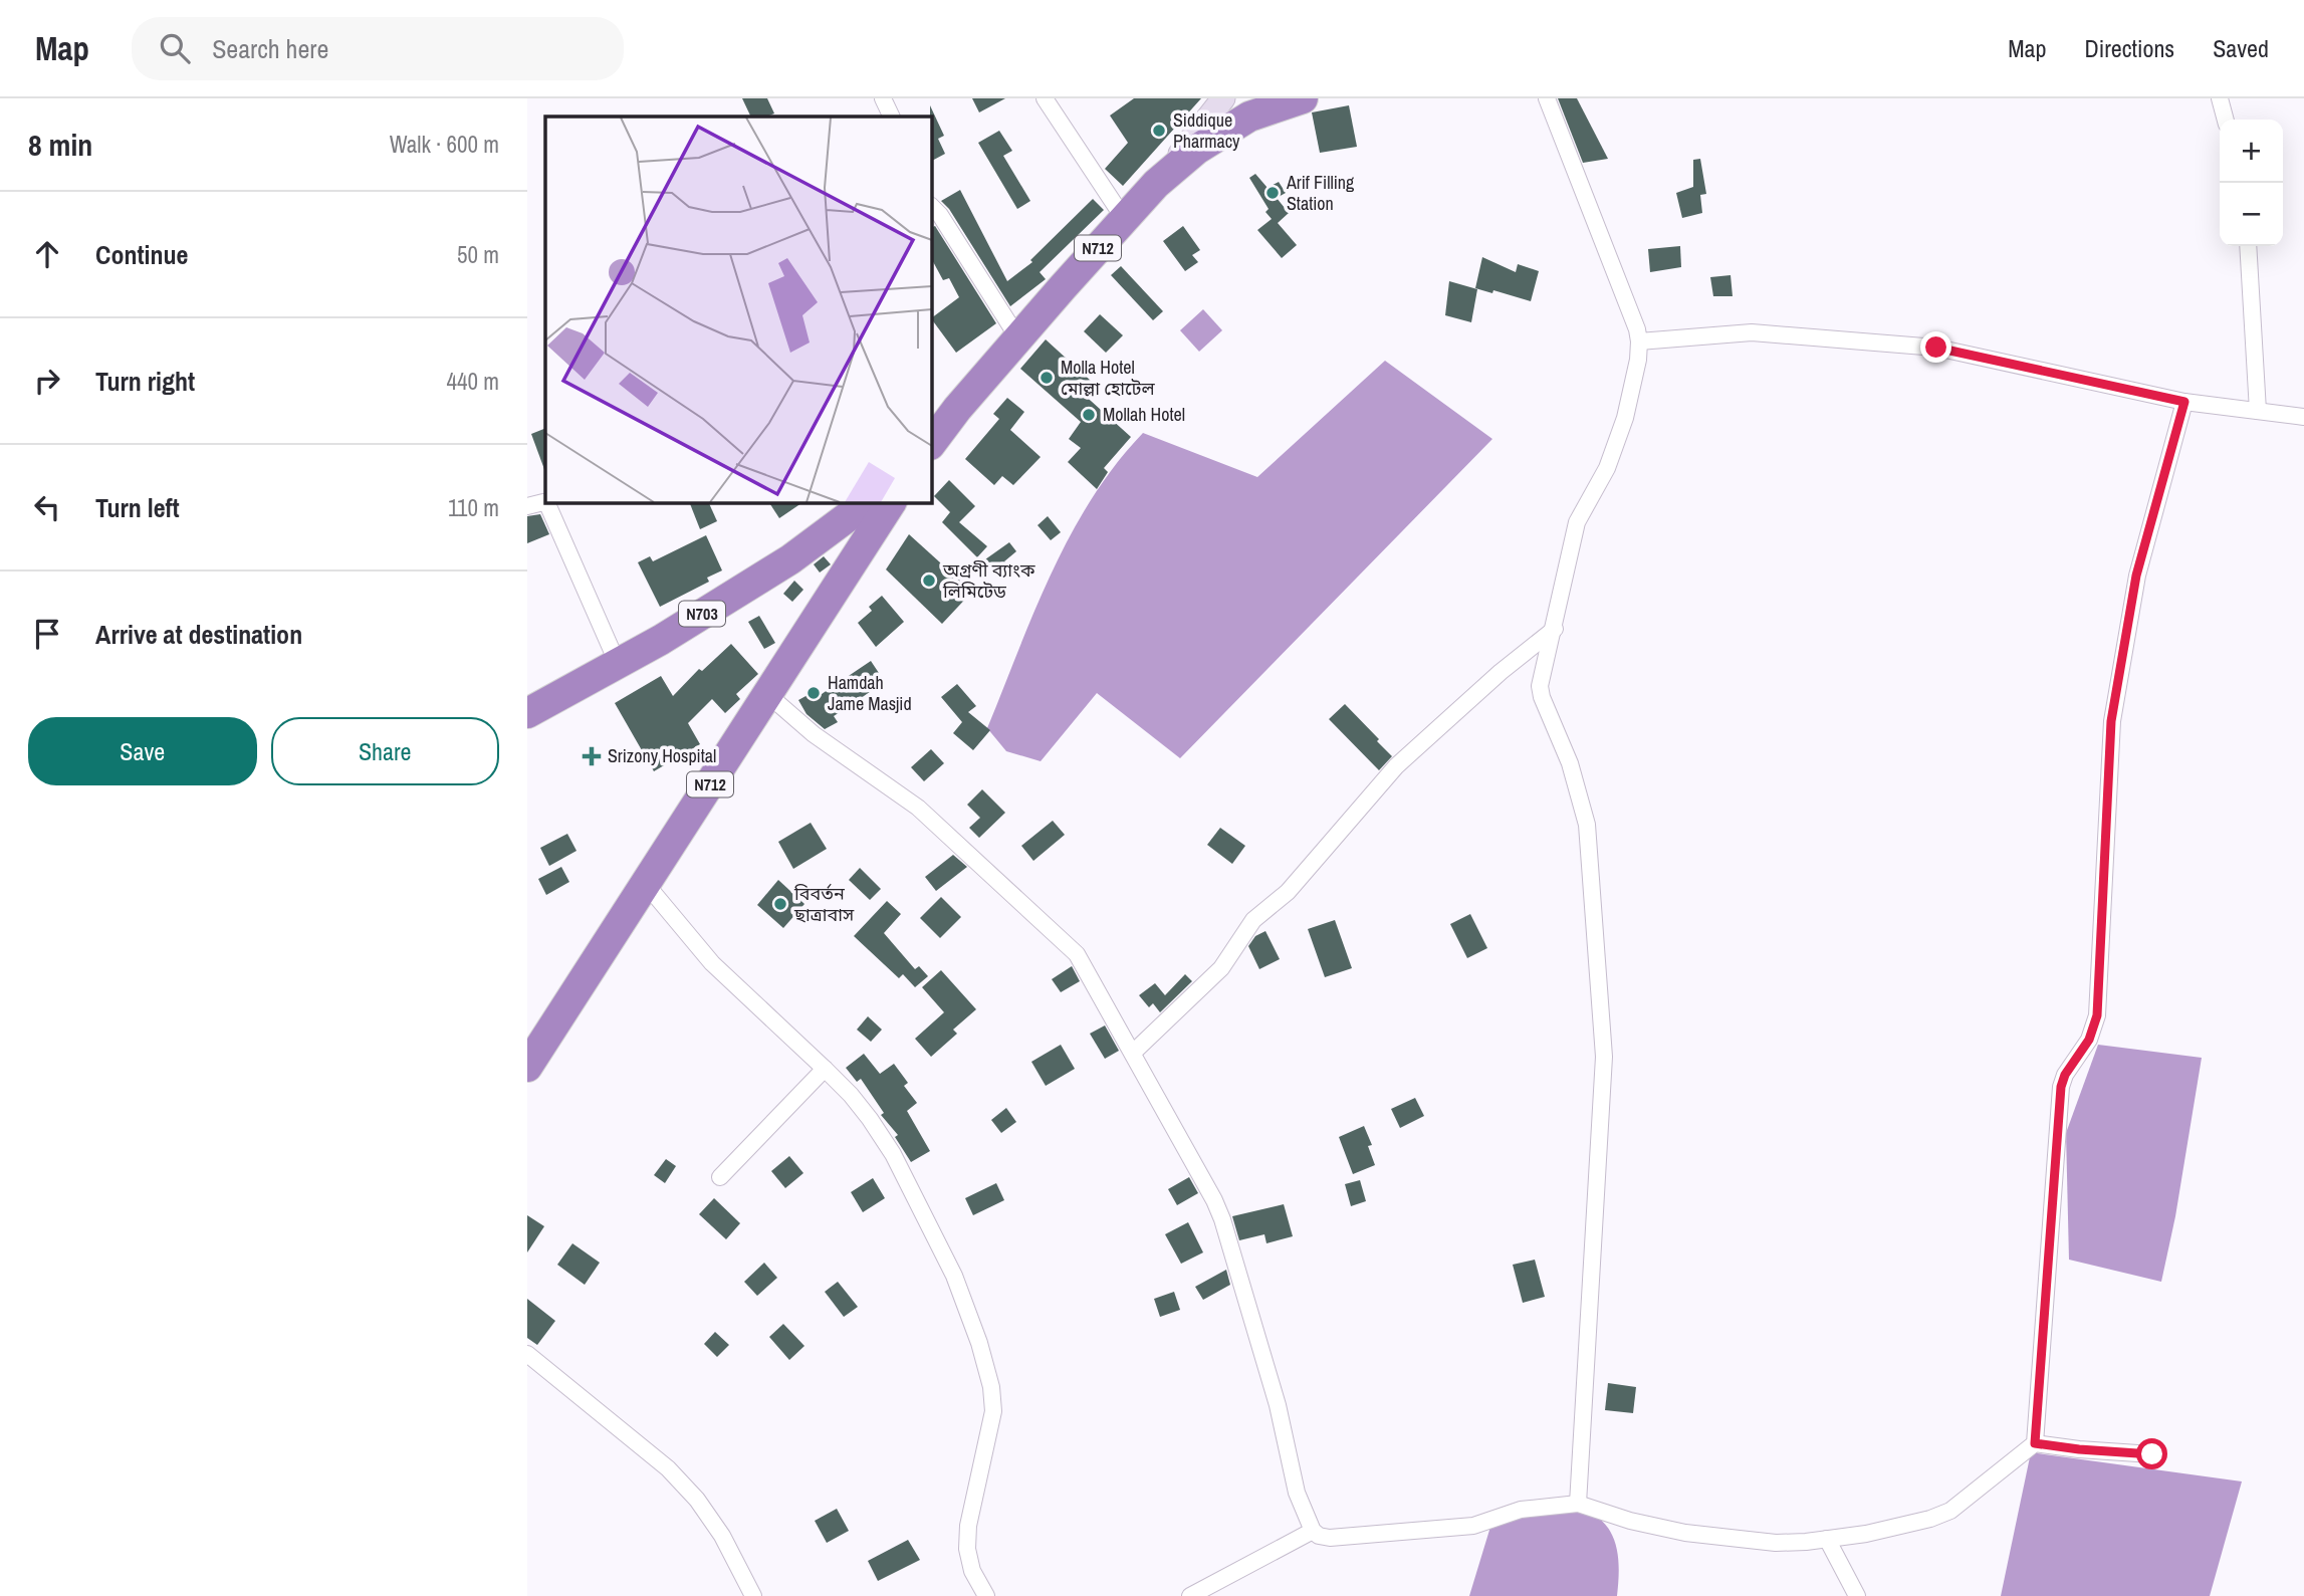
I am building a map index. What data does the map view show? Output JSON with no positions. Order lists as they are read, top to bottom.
{
  "streets": {
    "highway": ["N712", "N703"]
  },
  "places": {
    "other": [
      "Siddique Pharmacy",
      "Arif Filling Station",
      "Molla Hotel মোল্লা হোটেল",
      "Mollah Hotel",
      "অগ্রণী ব্যাংক লিমিটেড",
      "Hamdah Jame Masjid",
      "বিবর্তন ছাত্রাবাস"
    ],
    "health": ["Srizony Hospital"]
  },
  "page": {
    "header": "Map",
    "search": "Search here",
    "nav": ["Map", "Directions", "Saved"],
    "heading": ["8 min", "Walk · 600 m"],
    "map_buttons": ["+", "−"],
    "list": [
      ["Continue", "50 m"],
      ["Turn right", "440 m"],
      ["Turn left", "110 m"],
      "Arrive at destination"
    ],
    "buttons": ["Save", "Share"]
  }
}
